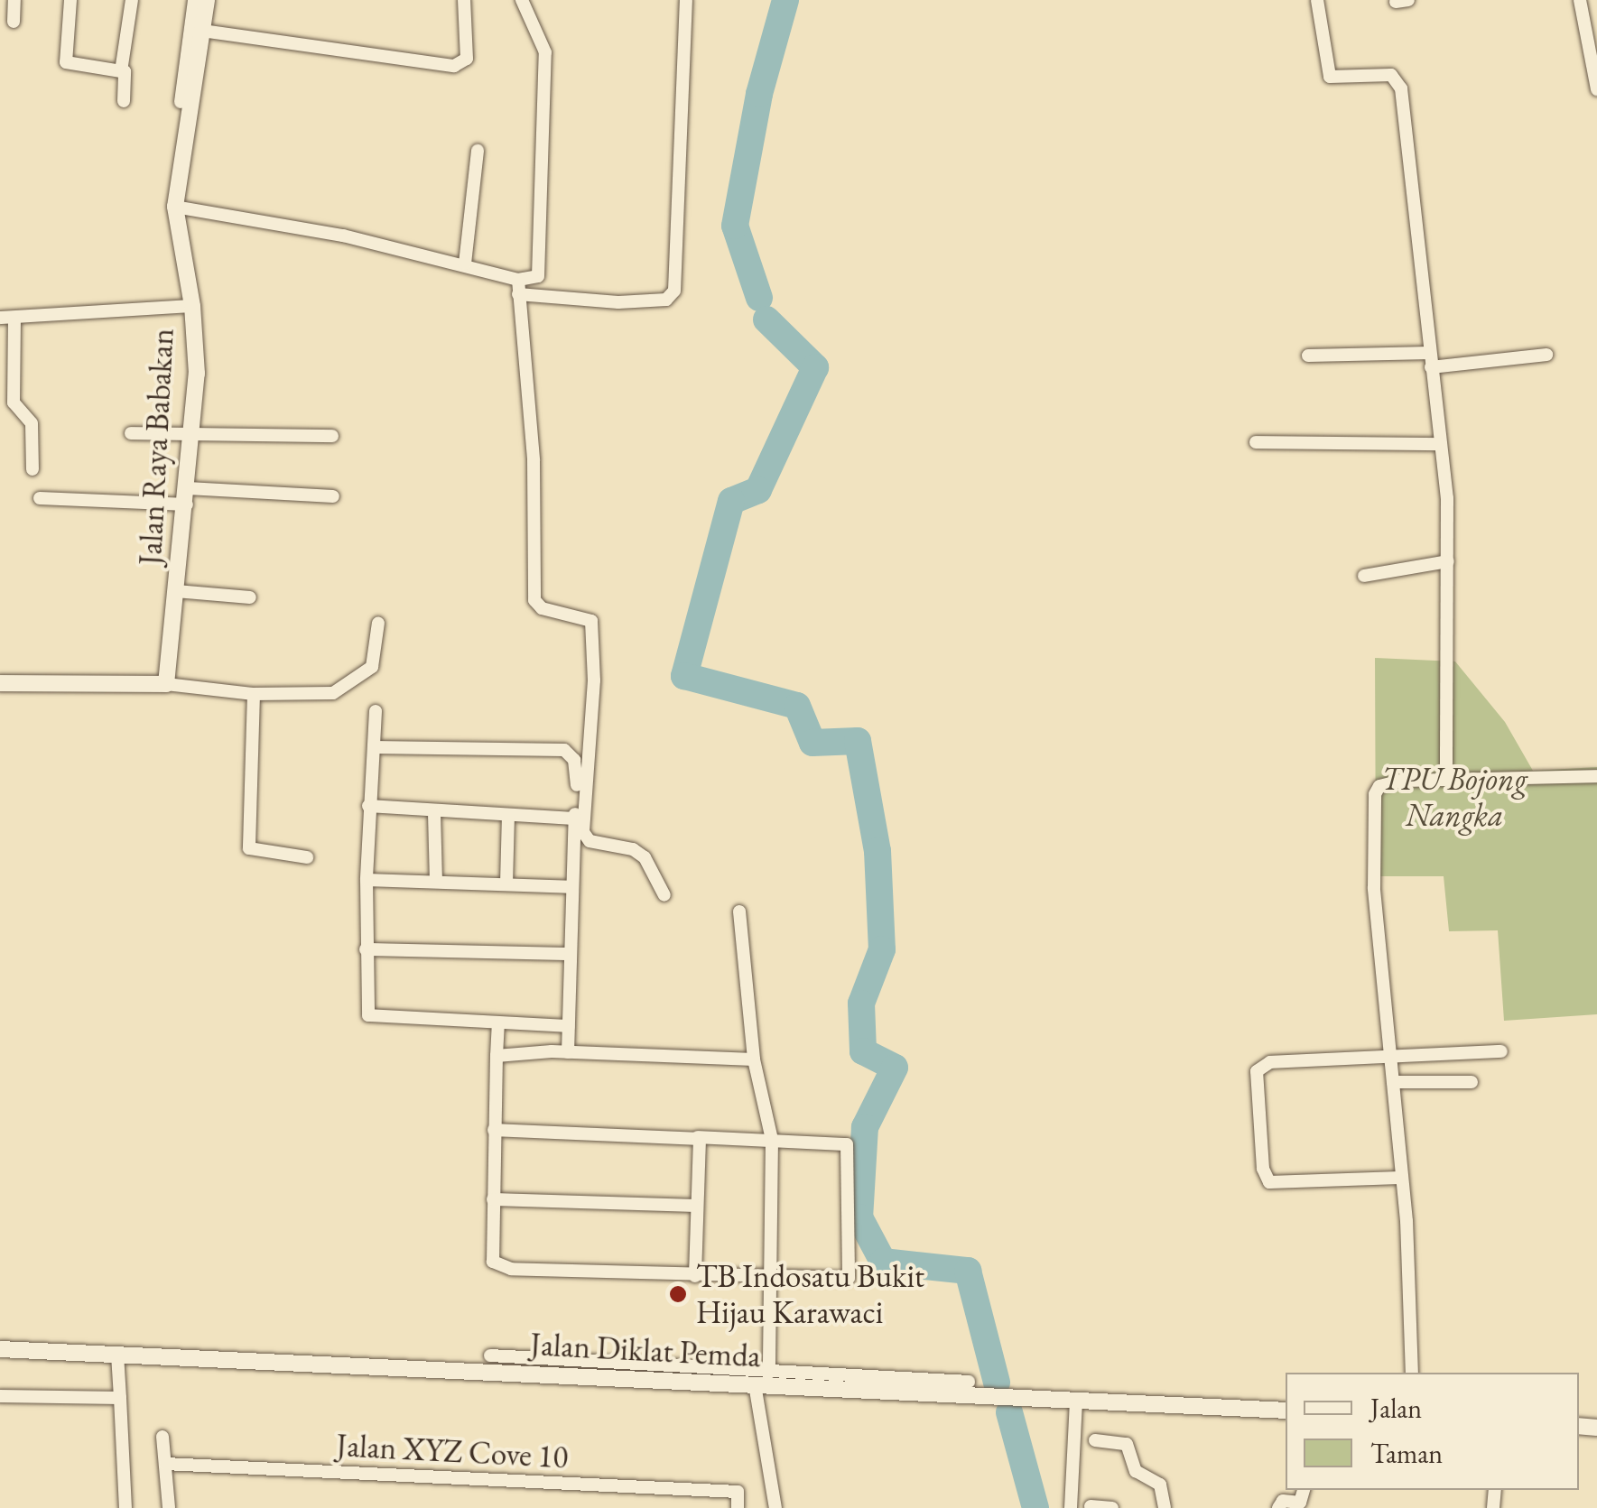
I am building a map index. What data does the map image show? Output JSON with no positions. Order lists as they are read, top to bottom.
{
  "streets": {
    "street": ["Jalan Raya Babakan", "Jalan Diklat Pemda", "Jalan XYZ Cove 10"]
  },
  "parks": ["TPU Bojong Nangka"],
  "places": ["TB Indosatu Bukit Hijau Karawaci"],
  "legend": ["Jalan", "Taman"]
}
